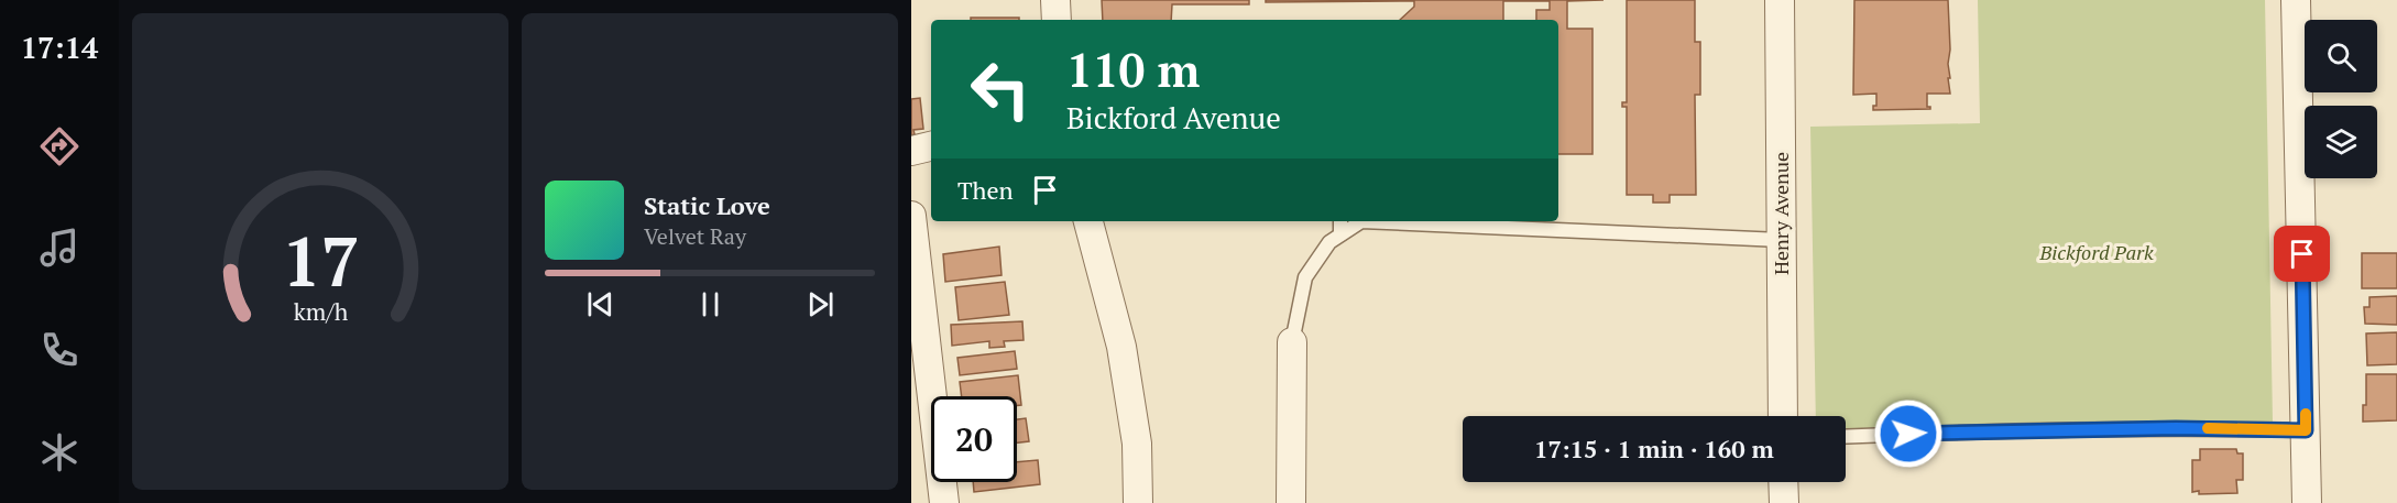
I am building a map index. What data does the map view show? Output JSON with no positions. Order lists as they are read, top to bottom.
{
  "streets": {
    "street": ["Henry Avenue"]
  },
  "parks": ["Bickford Park"],
  "page": {
    "tabs": "17:14",
    "turn": ["110 m", "Bickford Avenue"],
    "then": "Then",
    "song": ["Static Love", "Velvet Ray"],
    "limit": "20",
    "trip": "17:15 · 1 min · 160 m",
    "gauge": ["17", "km/h"]
  }
}
